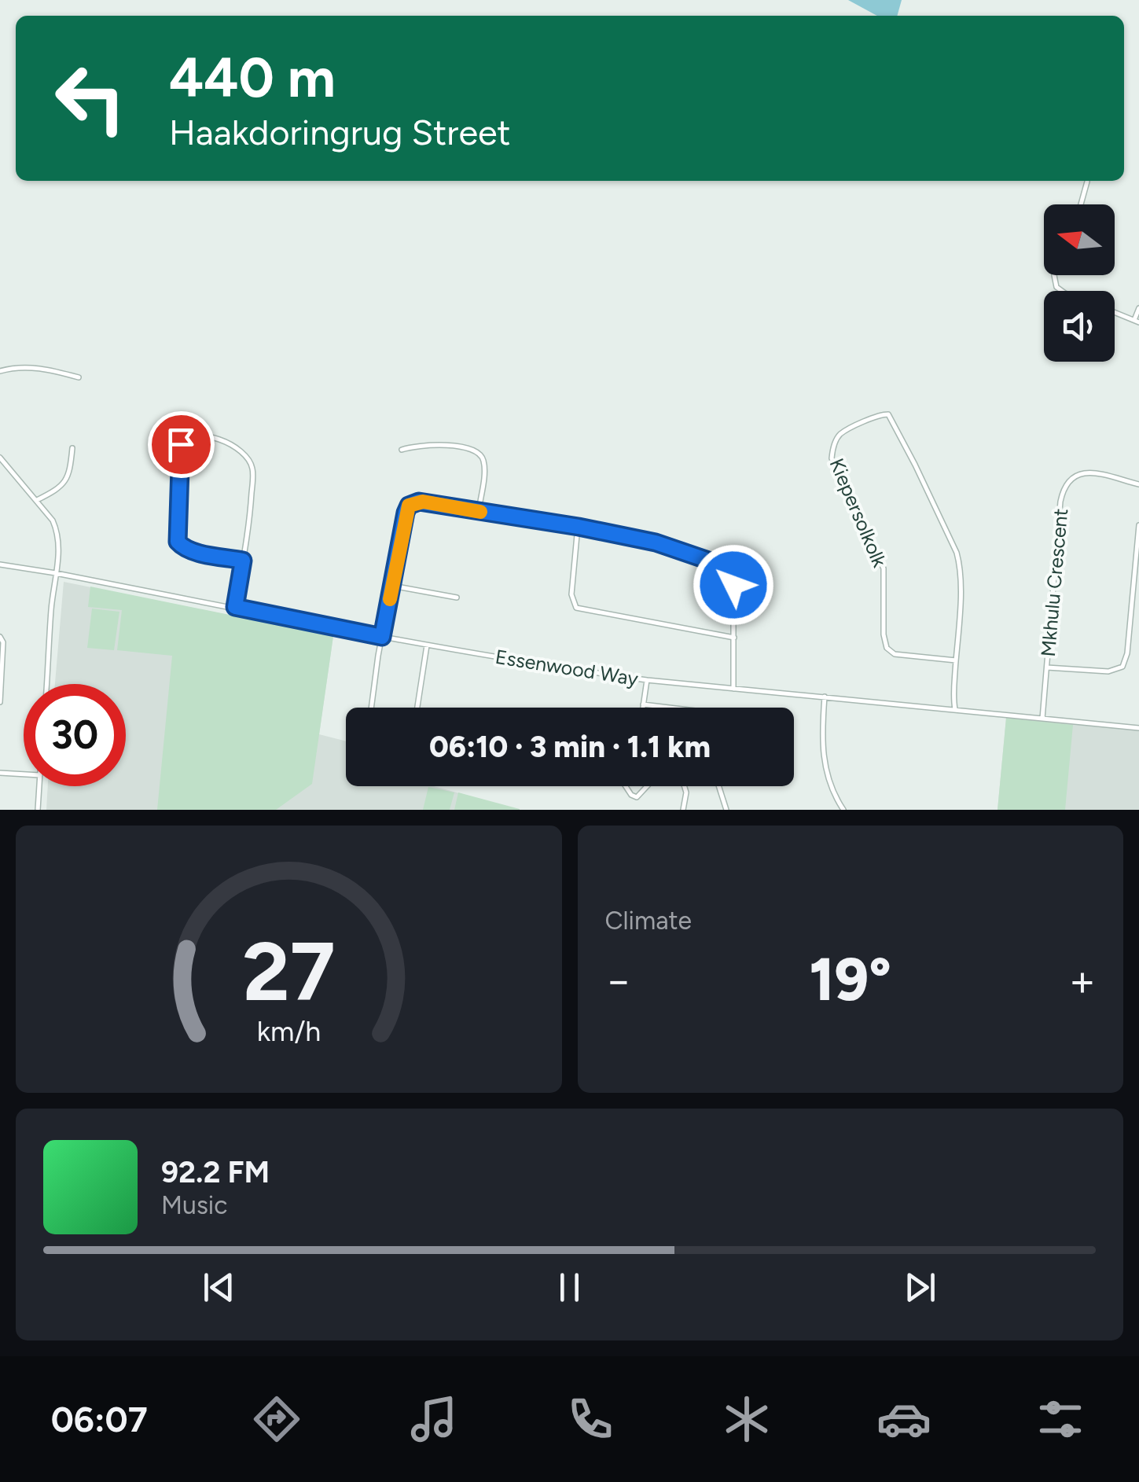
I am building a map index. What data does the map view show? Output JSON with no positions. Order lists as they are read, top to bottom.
{
  "streets": {
    "street": ["Kiepersolkolk", "Mkhulu Crescent", "Essenwood Way"]
  },
  "crossings": [
    ["Kiepersolkolk", "Essenwood Way"],
    ["Mkhulu Crescent", "Essenwood Way"]
  ],
  "north": "left",
  "page": {
    "turn": ["440 m", "Haakdoringrug Street"],
    "limit": "30",
    "trip": "06:10 · 3 min · 1.1 km",
    "tile": "Climate",
    "heat": ["−", "19°", "+"],
    "song": ["92.2 FM", "Music"],
    "tabs": "06:07",
    "gauge": ["27", "km/h"]
  }
}
